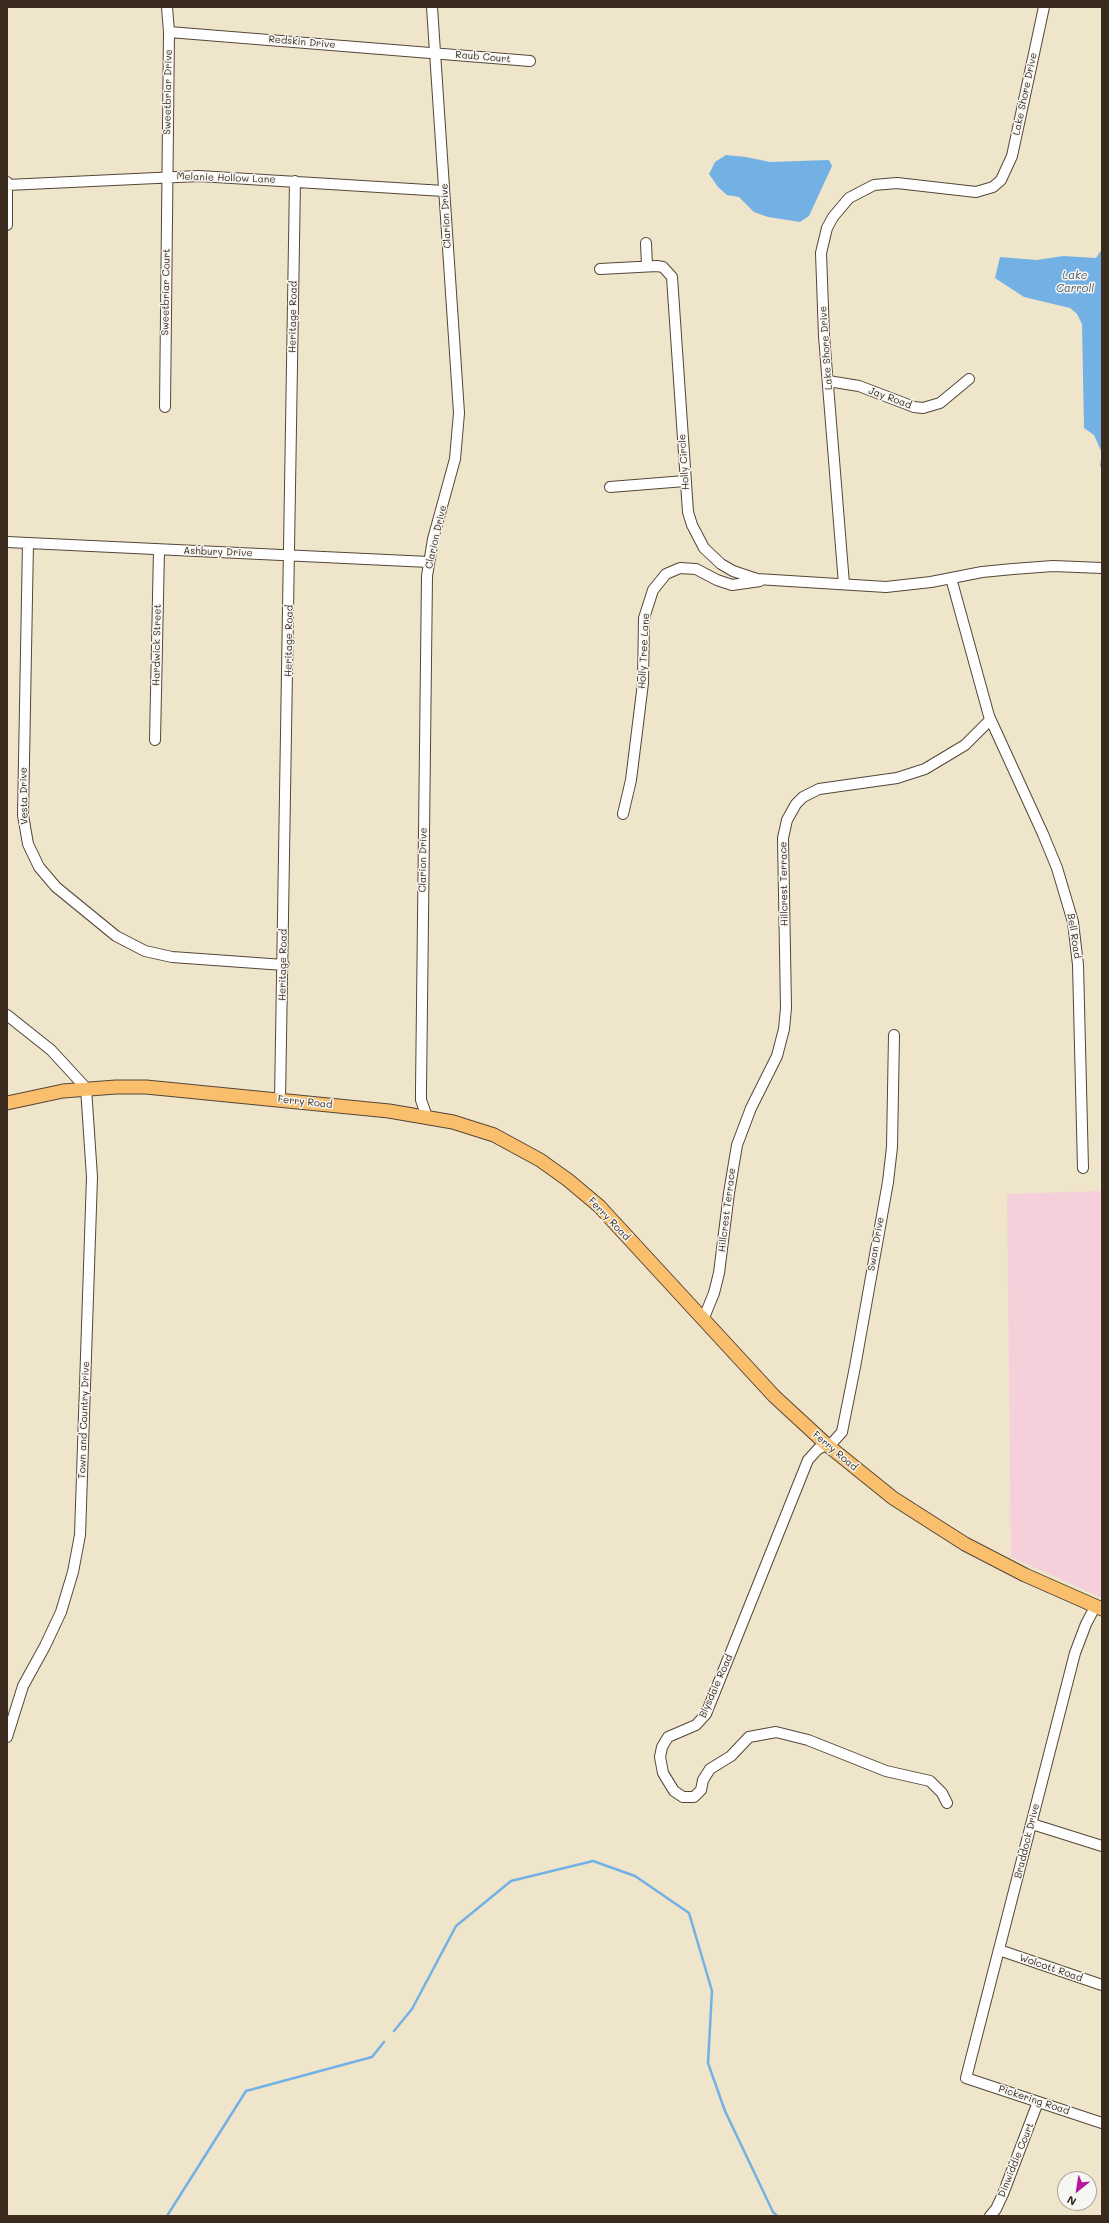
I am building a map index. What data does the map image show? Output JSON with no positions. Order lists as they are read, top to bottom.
{
  "streets": {
    "main road": ["Ferry Road"],
    "street": [
      "Redskin Drive",
      "Raub Court",
      "Sweetbriar Drive",
      "Lake Shore Drive",
      "Melanie Hollow Lane",
      "Clarion Drive",
      "Sweetbriar Court",
      "Heritage Road",
      "Jay Road",
      "Holly Circle",
      "Ashbury Drive",
      "Hardwick Street",
      "Holly Tree Lane",
      "Vesta Drive",
      "Hillcrest Terrace",
      "Bell Road",
      "Swan Drive",
      "Town and Country Drive",
      "Blysdale Road",
      "Braddock Drive",
      "Wolcott Road",
      "Pickering Road",
      "Dinwiddie Court"
    ]
  },
  "crossings": [
    ["Redskin Drive", "Raub Court"],
    ["Redskin Drive", "Sweetbriar Drive"],
    ["Redskin Drive", "Clarion Drive"],
    ["Raub Court", "Clarion Drive"],
    ["Sweetbriar Drive", "Melanie Hollow Lane"],
    ["Sweetbriar Drive", "Sweetbriar Court"],
    ["Lake Shore Drive", "Jay Road"],
    ["Lake Shore Drive", "Holly Circle"],
    ["Melanie Hollow Lane", "Clarion Drive"],
    ["Melanie Hollow Lane", "Sweetbriar Court"],
    ["Melanie Hollow Lane", "Heritage Road"],
    ["Clarion Drive", "Ashbury Drive"],
    ["Clarion Drive", "Ferry Road"],
    ["Heritage Road", "Ashbury Drive"],
    ["Heritage Road", "Vesta Drive"],
    ["Heritage Road", "Ferry Road"],
    ["Holly Circle", "Holly Tree Lane"],
    ["Ashbury Drive", "Hardwick Street"],
    ["Ashbury Drive", "Vesta Drive"],
    ["Hillcrest Terrace", "Bell Road"],
    ["Hillcrest Terrace", "Ferry Road"],
    ["Ferry Road", "Swan Drive"],
    ["Ferry Road", "Town and Country Drive"],
    ["Ferry Road", "Blysdale Road"],
    ["Ferry Road", "Braddock Drive"],
    ["Swan Drive", "Blysdale Road"],
    ["Braddock Drive", "Wolcott Road"],
    ["Braddock Drive", "Pickering Road"],
    ["Pickering Road", "Dinwiddie Court"]
  ],
  "water": ["Lake Carroll"],
  "north": "bottom left"
}
